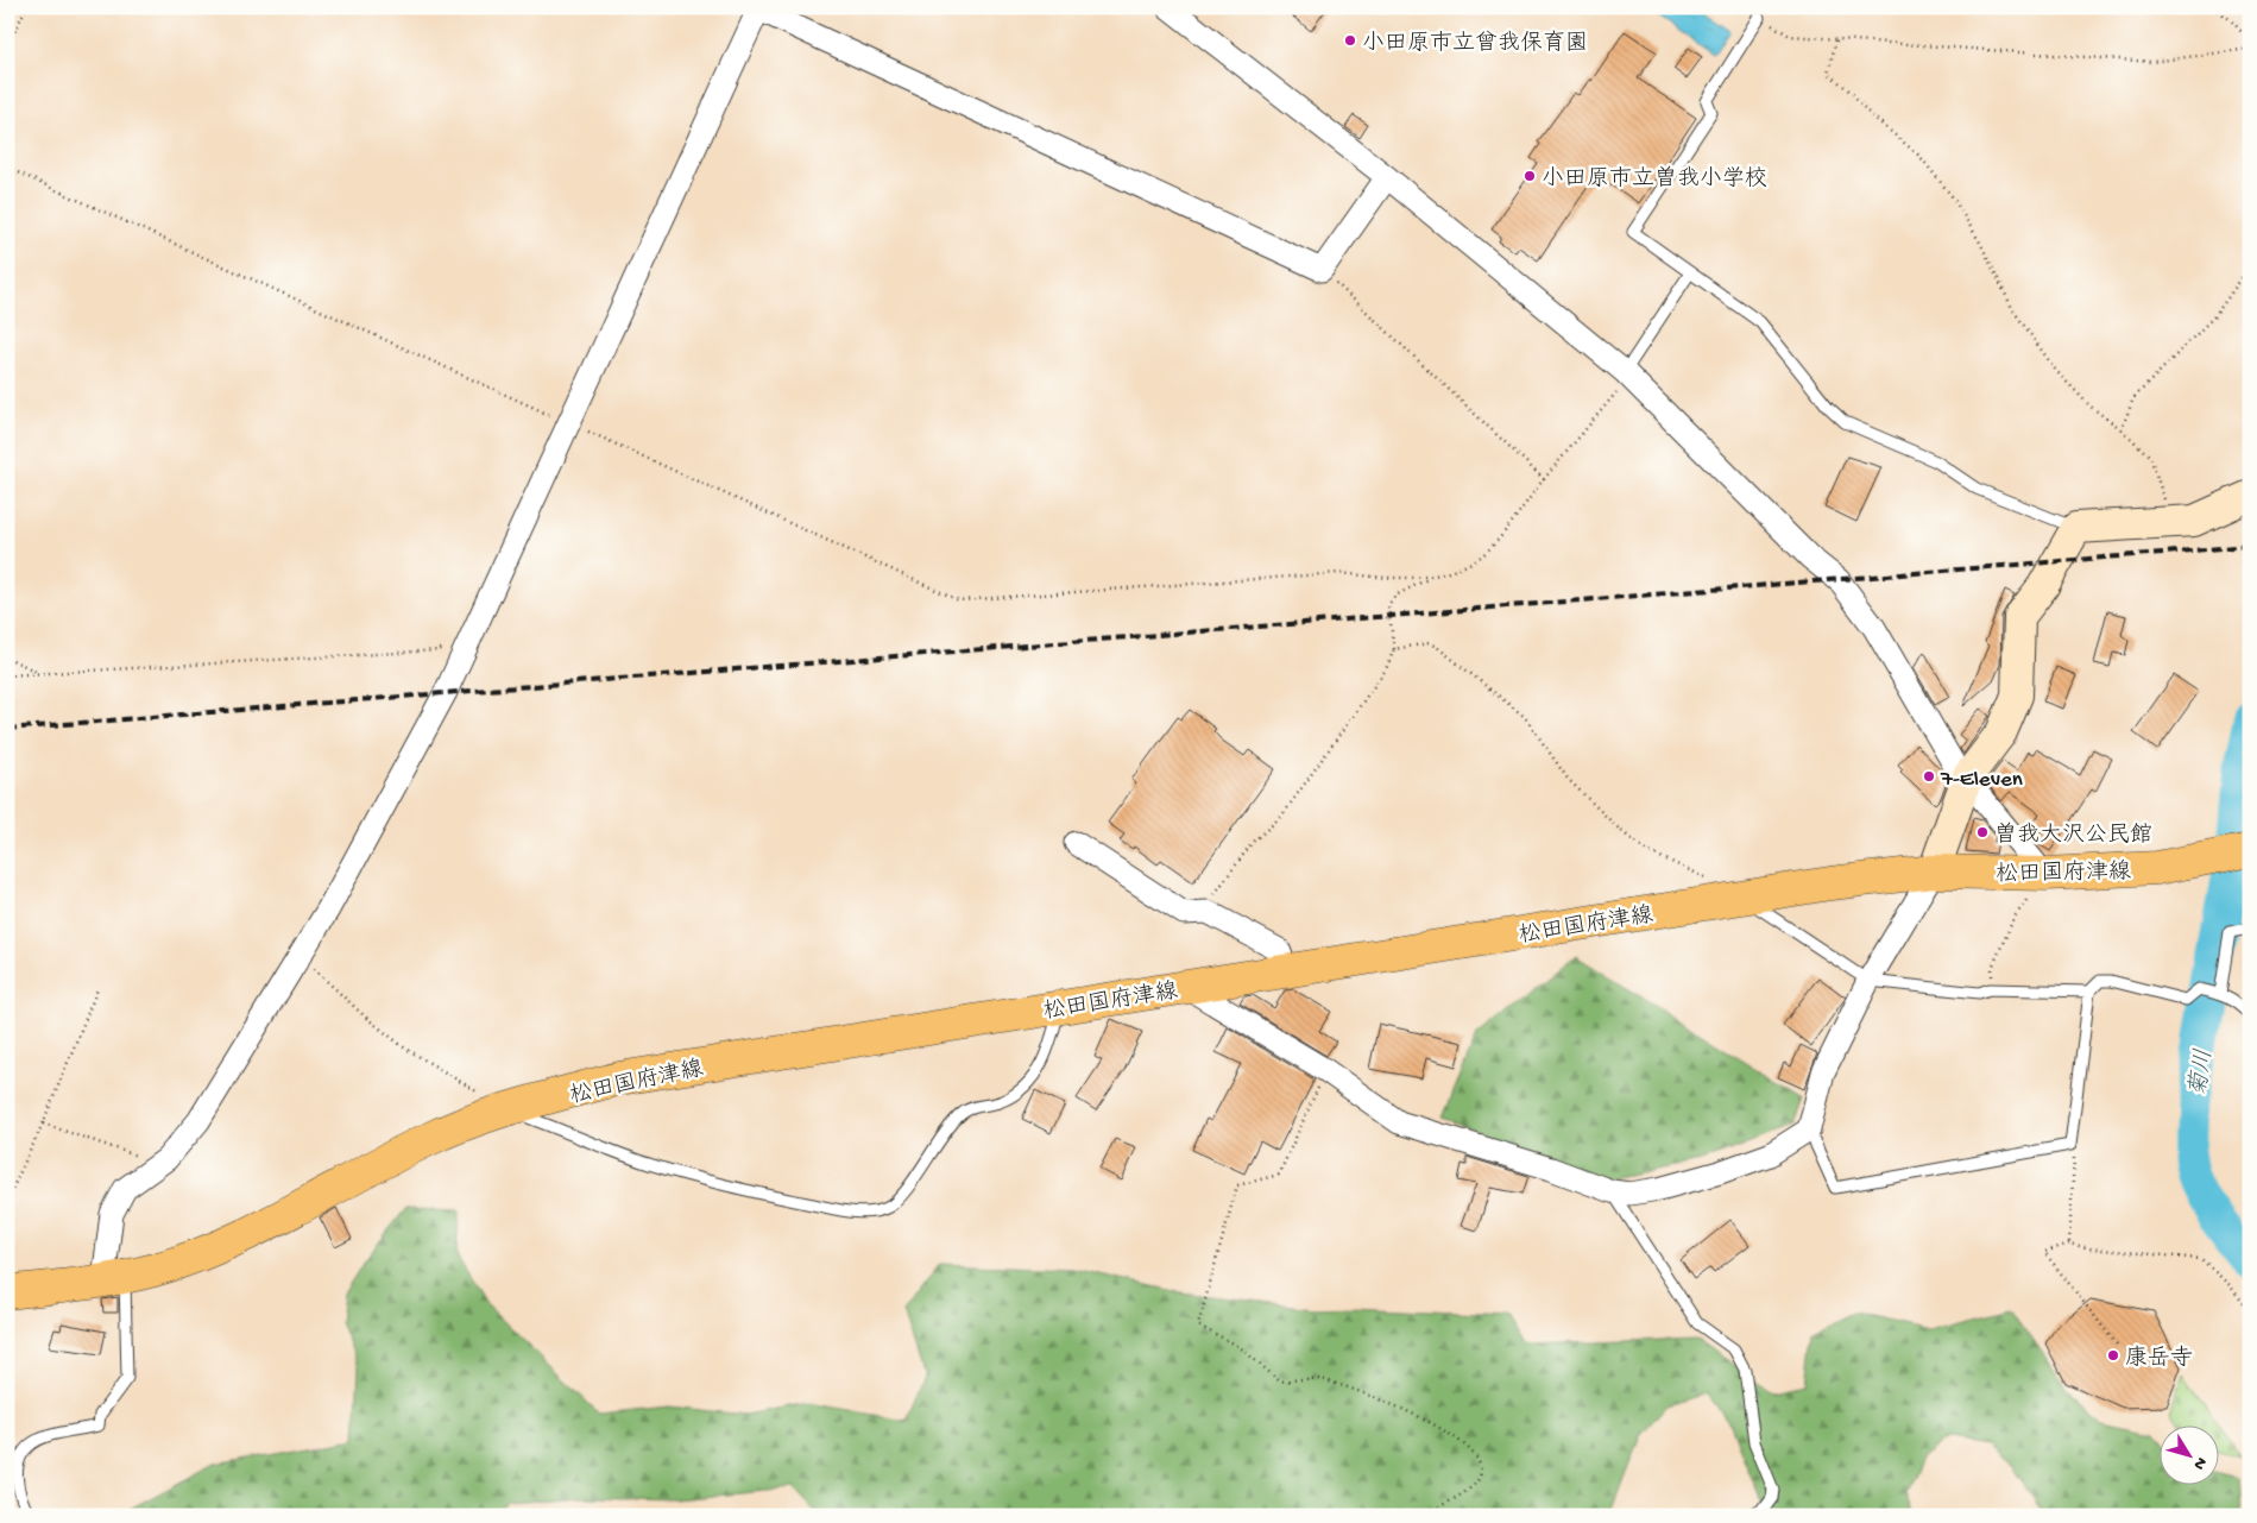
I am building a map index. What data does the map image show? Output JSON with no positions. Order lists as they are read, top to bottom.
{
  "streets": {
    "main road": ["松田国府津線"]
  },
  "water": ["菊川"],
  "places": [
    "小田原市立曾我保育園",
    "小田原市立曽我小学校",
    "7-Eleven",
    "曽我大沢公民館",
    "康岳寺"
  ],
  "north": "bottom right"
}
